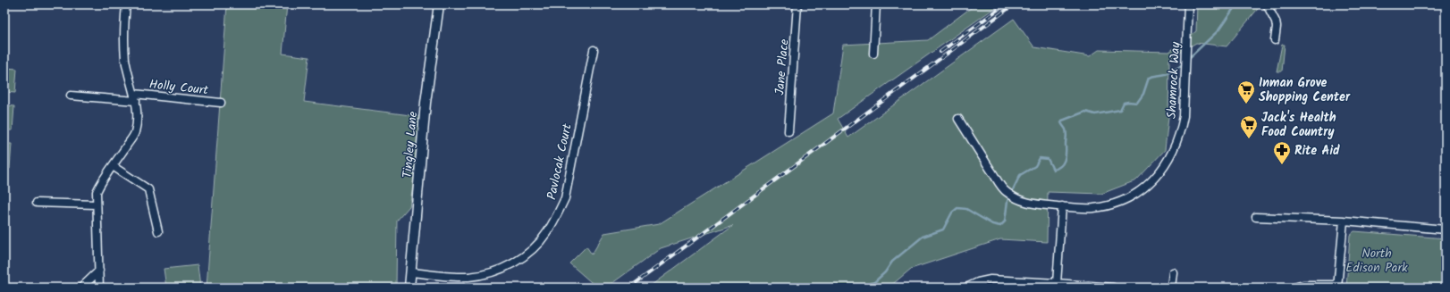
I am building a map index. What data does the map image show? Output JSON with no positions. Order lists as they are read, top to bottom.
{
  "streets": {
    "street": [
      "Jane Place",
      "Shamrock Way",
      "Holly Court",
      "Tingley Lane",
      "Pavlocak Court"
    ]
  },
  "crossings": [
    ["Tingley Lane", "Pavlocak Court"]
  ],
  "parks": ["North Edison Park"],
  "places": {
    "supermarket": ["Inman Grove Shopping Center", "Jack's Health Food Country"],
    "pharmacy": ["Rite Aid"]
  }
}
